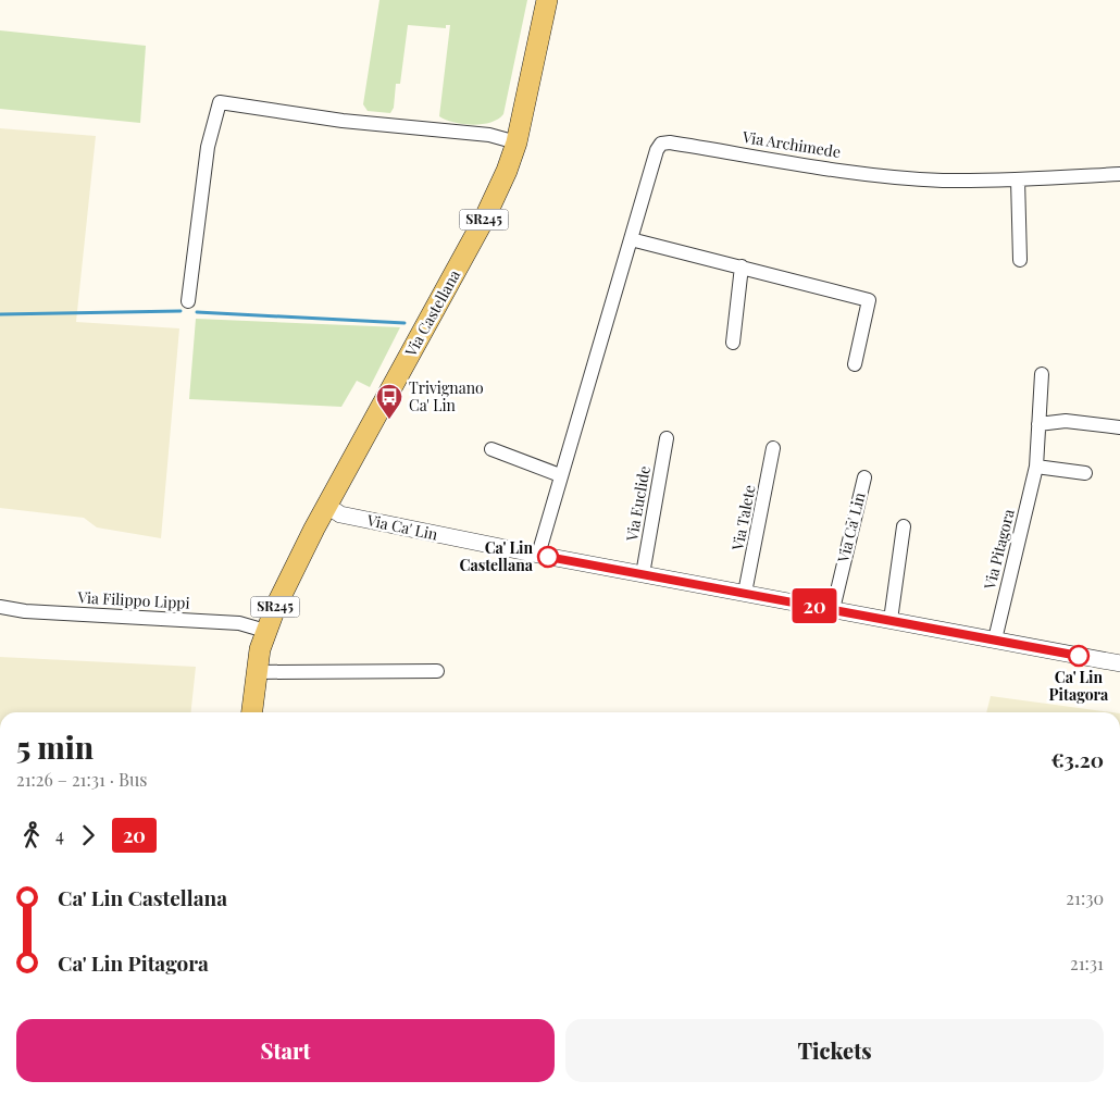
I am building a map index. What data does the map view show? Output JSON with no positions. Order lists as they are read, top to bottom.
{
  "streets": {
    "main road": ["SR245", "Via Castellana"],
    "street": [
      "Via Archimede",
      "Via Euclide",
      "Via Talete",
      "Via Ca' Lin",
      "Via Pitagora",
      "Via Filippo Lippi"
    ]
  },
  "crossings": [
    ["Via Archimede", "Via Ca' Lin"],
    ["Via Castellana", "Via Ca' Lin"],
    ["Via Castellana", "Via Filippo Lippi"],
    ["Via Euclide", "Via Ca' Lin"],
    ["Via Talete", "Via Ca' Lin"],
    ["Via Ca' Lin", "Via Pitagora"]
  ],
  "places": {
    "bus stop": ["Trivignano Ca' Lin"],
    "other": ["Ca' Lin Castellana", "Ca' Lin Pitagora"]
  },
  "lines": ["bus line 20"],
  "page": {
    "on_map": "20",
    "heading": ["5 min", "21:26 – 21:31 · Bus", "€3.20"],
    "legs": ["4", "20"],
    "list": [
      {
        "name": "Ca' Lin Castellana",
        "value": "21:30"
      },
      {
        "name": "Ca' Lin Pitagora",
        "value": "21:31"
      }
    ],
    "buttons": ["Start", "Tickets"]
  }
}
